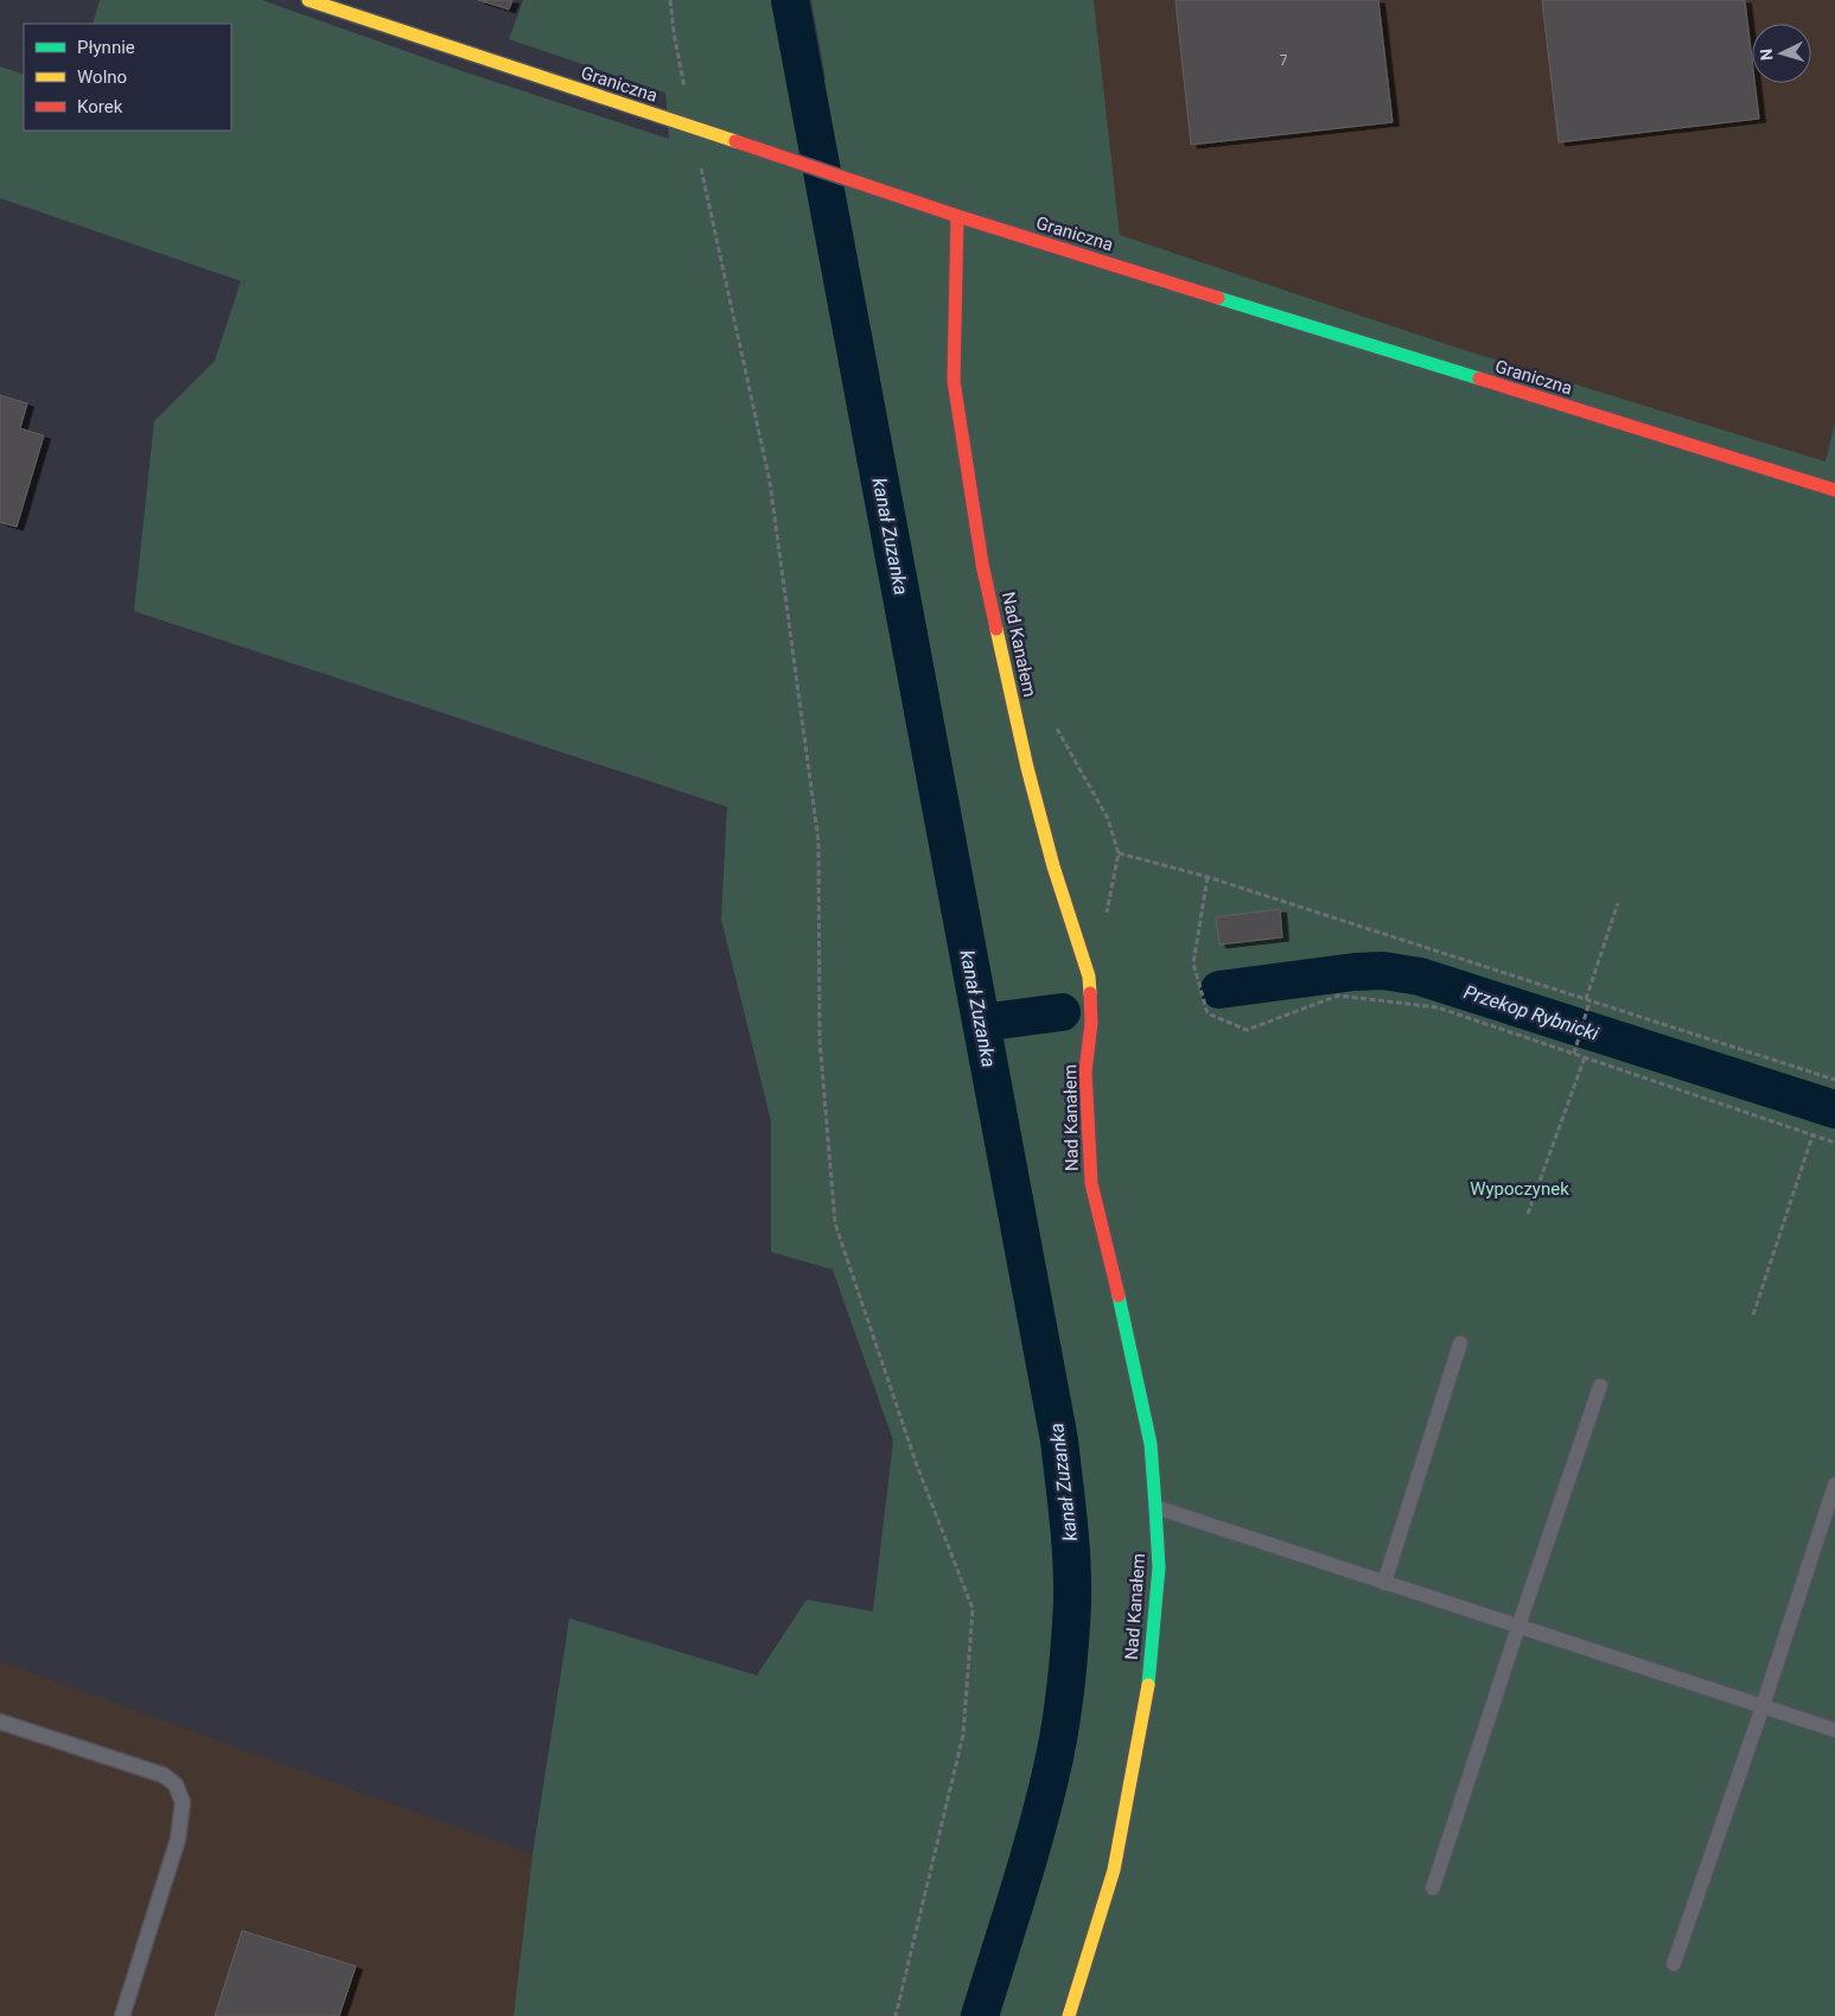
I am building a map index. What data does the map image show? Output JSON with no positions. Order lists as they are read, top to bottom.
{
  "streets": {
    "street": ["Graniczna", "Nad Kanałem"]
  },
  "crossings": [
    ["Graniczna", "Nad Kanałem"]
  ],
  "water": ["kanał Zuzanka", "Przekop Rybnicki"],
  "parks": ["Wypoczynek"],
  "house_numbers": ["7"],
  "legend": ["Płynnie", "Wolno", "Korek"],
  "north": "left"
}
